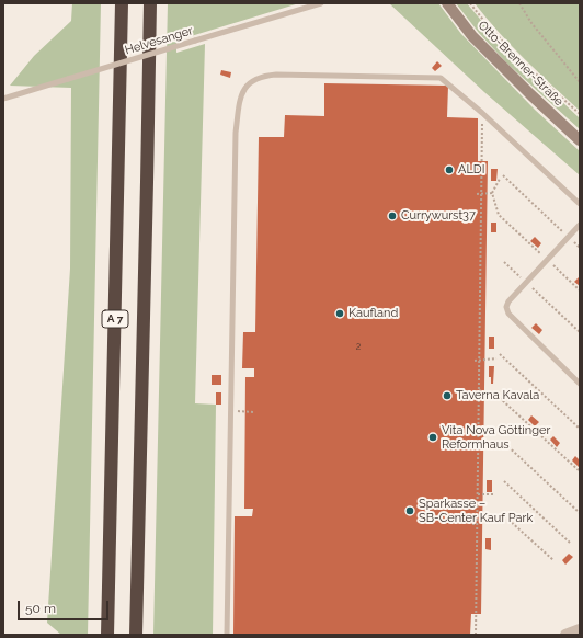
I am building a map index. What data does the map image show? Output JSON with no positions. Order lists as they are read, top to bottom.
{
  "streets": {
    "highway": ["A 7"],
    "main road": ["Otto-Brenner-Straße"],
    "lane": ["Helvesanger"]
  },
  "places": [
    "ALDI",
    "Currywurst37",
    "Kaufland",
    "Taverna Kavala",
    "Vita Nova Göttinger Reformhaus",
    "Sparkasse – SB-Center Kauf Park"
  ],
  "house_numbers": ["2"],
  "scale_bar": "50 m"
}
